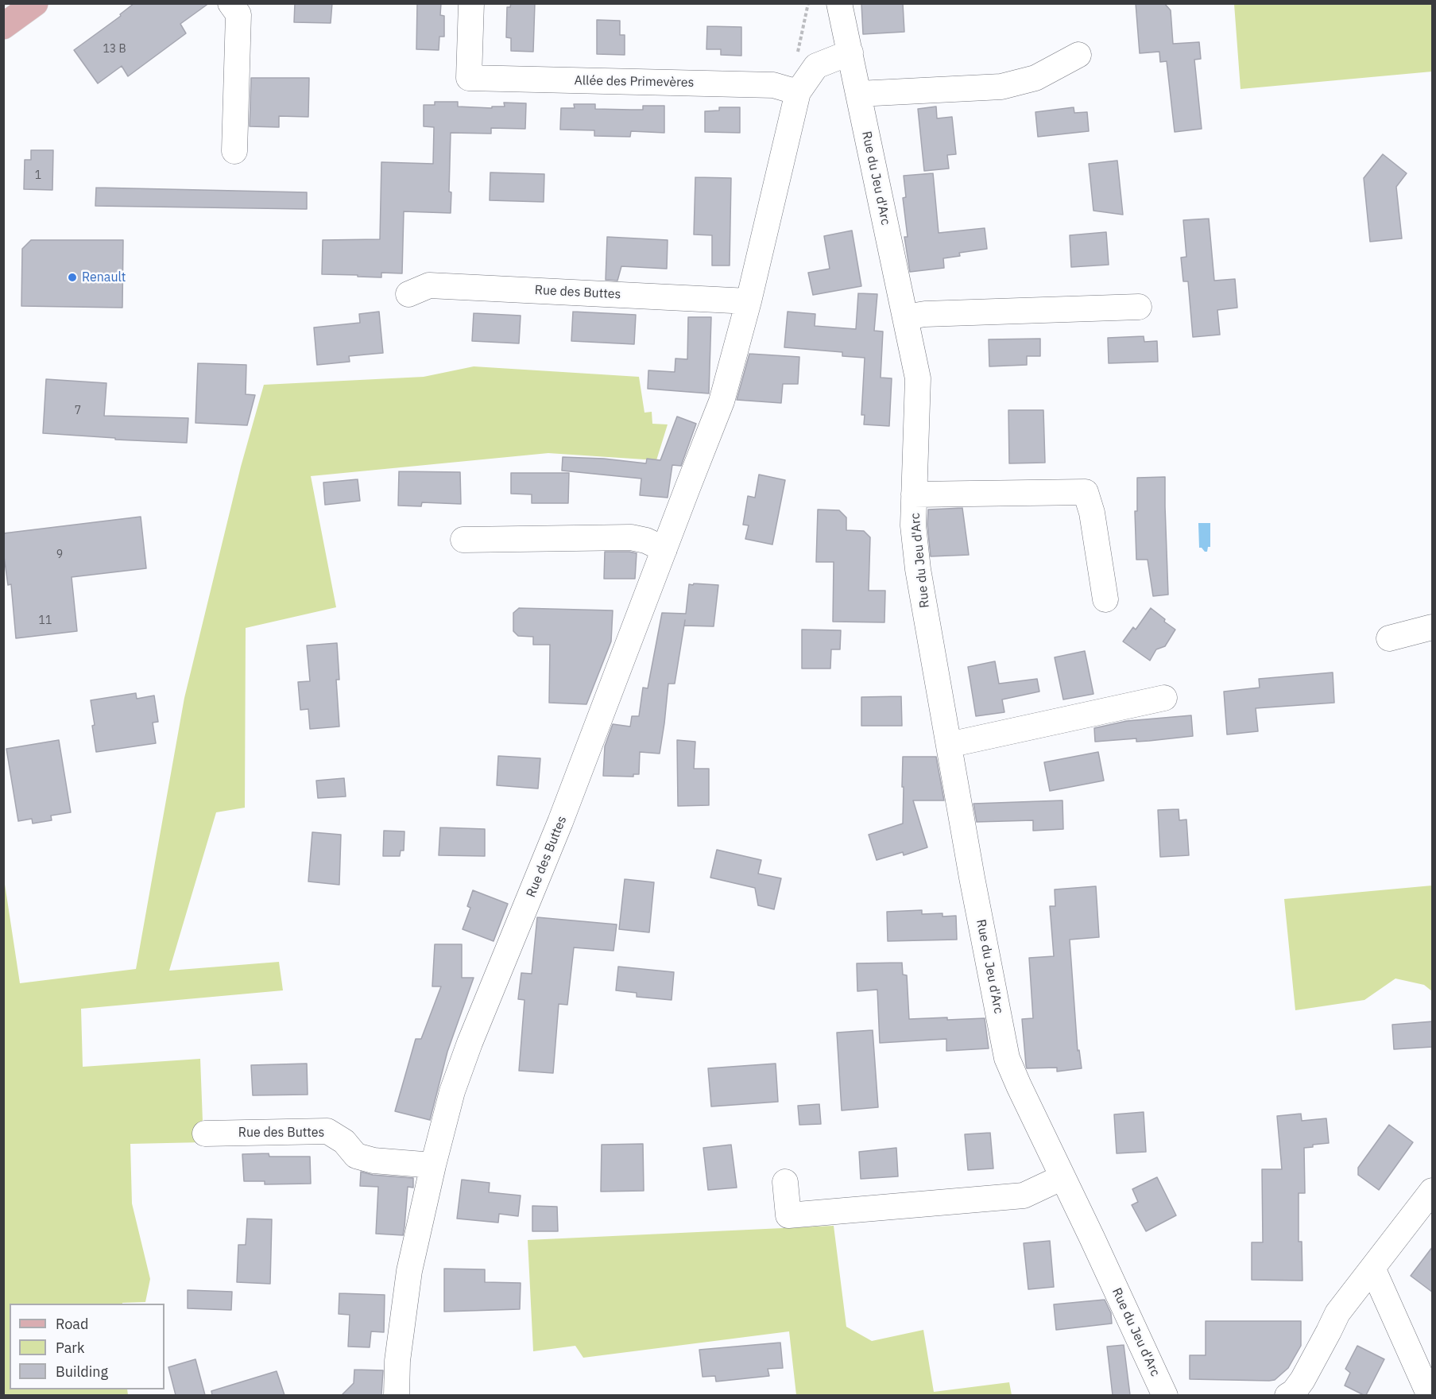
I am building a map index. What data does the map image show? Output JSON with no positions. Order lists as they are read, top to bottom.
{
  "streets": {
    "street": ["Allée des Primevères", "Rue du Jeu d'Arc", "Rue des Buttes"]
  },
  "crossings": [
    ["Allée des Primevères", "Rue des Buttes"],
    ["Rue du Jeu d'Arc", "Rue des Buttes"]
  ],
  "places": ["Renault"],
  "house_numbers": [
    "13 B",
    "1",
    "7",
    "9",
    "11"
  ],
  "legend": ["Road", "Park", "Building"]
}
